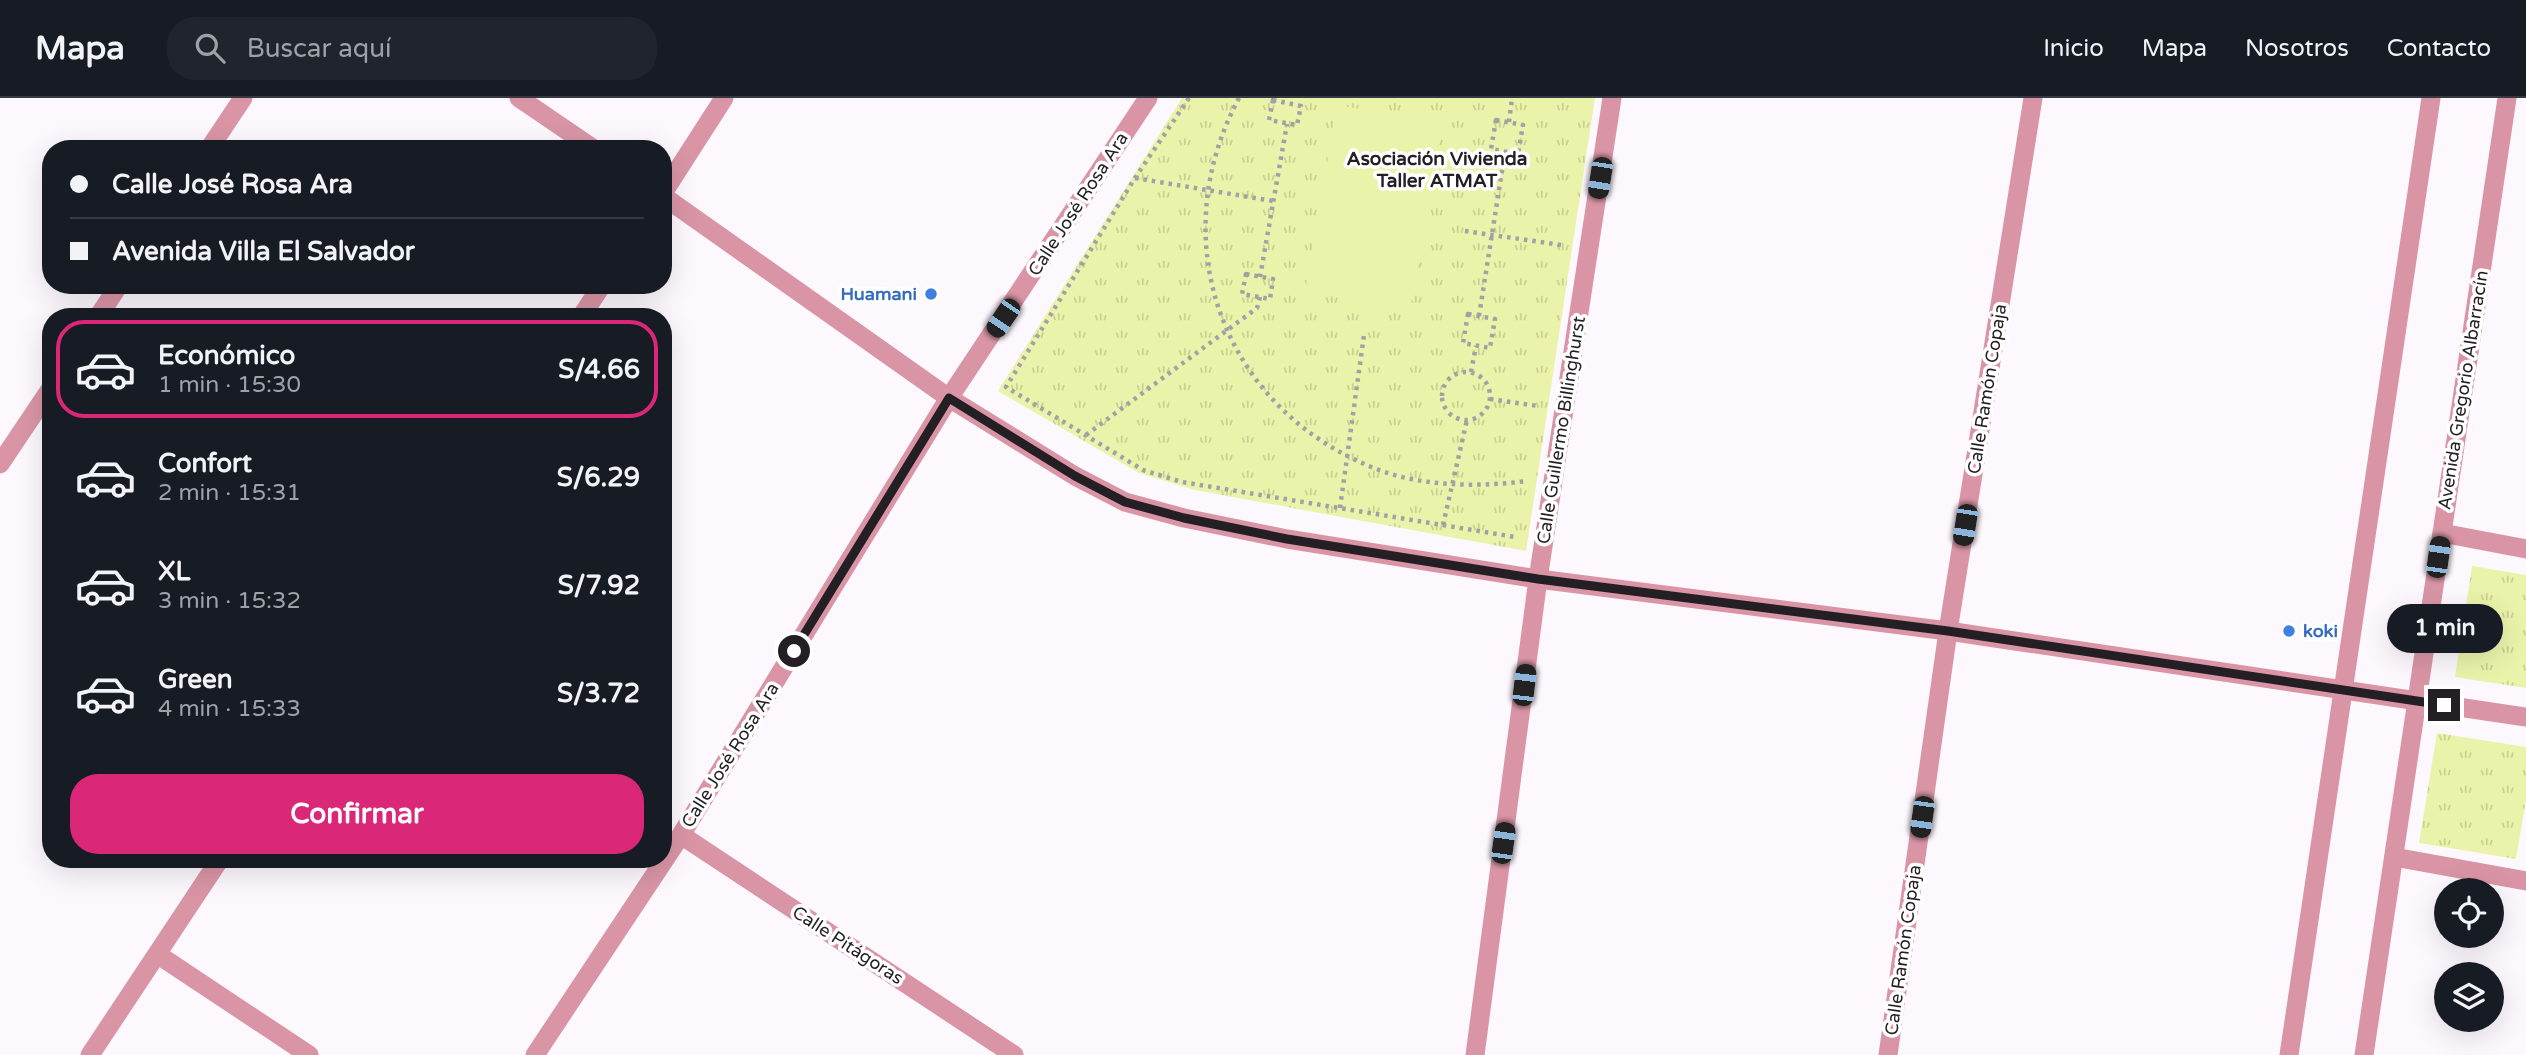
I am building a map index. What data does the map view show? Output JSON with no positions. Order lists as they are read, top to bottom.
{
  "streets": {
    "street": [
      "Calle José Rosa Ara",
      "Calle Ramón Copaja",
      "Avenida Gregorio Albarracín",
      "Calle Guillermo Billinghurst",
      "Calle Pitágoras"
    ]
  },
  "crossings": [
    ["Calle José Rosa Ara", "Calle Pitágoras"]
  ],
  "districts": ["Asociación Vivienda Taller ATMAT"],
  "places": ["Huamani", "koki"],
  "page": {
    "header": "Mapa",
    "search": "Buscar aquí",
    "nav": [
      "Inicio",
      "Mapa",
      "Nosotros",
      "Contacto"
    ],
    "banner": ["Calle José Rosa Ara", "Avenida Villa El Salvador"],
    "list": [
      {
        "name": "Económico",
        "note": "1 min · 15:30",
        "value": "S/4.66"
      },
      {
        "name": "Confort",
        "note": "2 min · 15:31",
        "value": "S/6.29"
      },
      {
        "name": "XL",
        "note": "3 min · 15:32",
        "value": "S/7.92"
      },
      {
        "name": "Green",
        "note": "4 min · 15:33",
        "value": "S/3.72"
      }
    ],
    "bubble": "1 min",
    "buttons": "Confirmar"
  }
}
